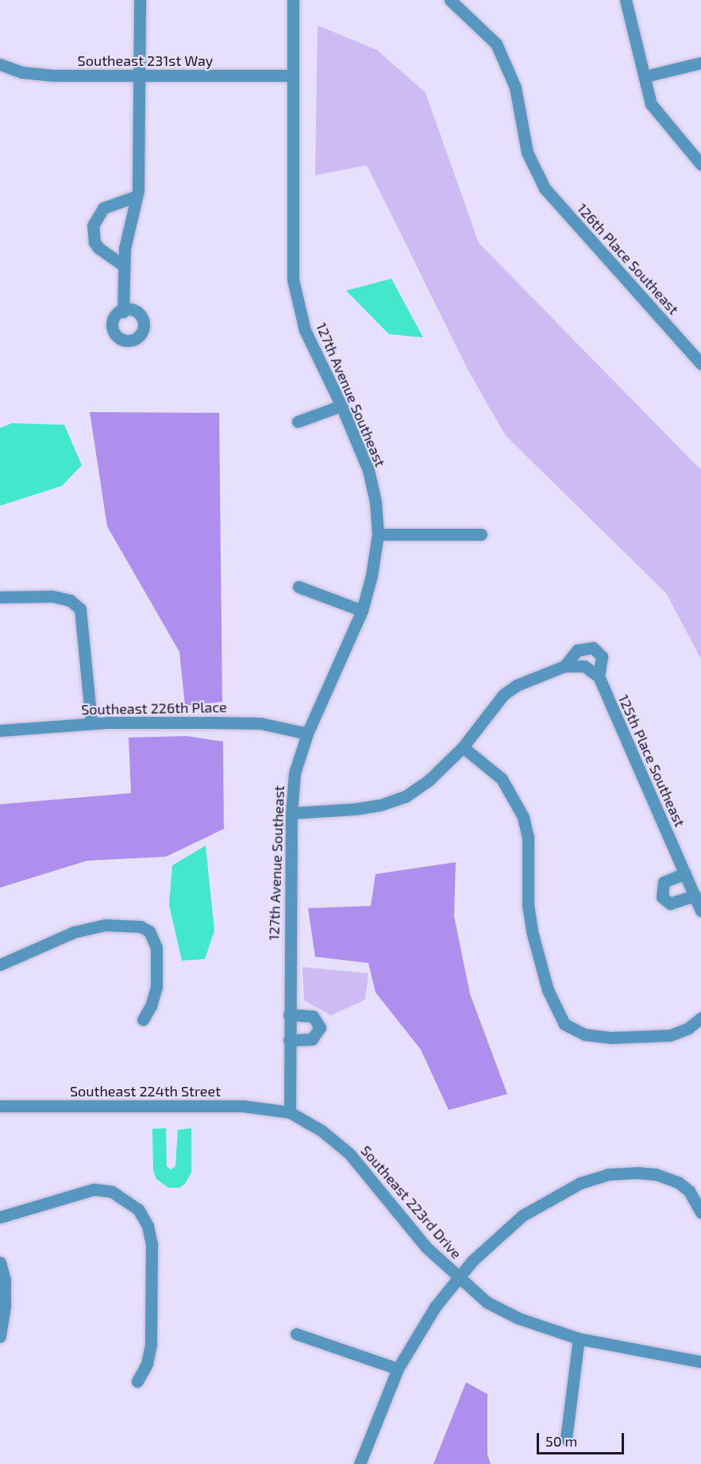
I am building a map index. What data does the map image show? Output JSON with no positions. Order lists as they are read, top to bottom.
{
  "streets": {
    "street": [
      "Southeast 231st Way",
      "126th Place Southeast",
      "127th Avenue Southeast",
      "Southeast 226th Place",
      "125th Place Southeast",
      "Southeast 224th Street",
      "Southeast 223rd Drive"
    ]
  },
  "crossings": [
    ["Southeast 231st Way", "127th Avenue Southeast"],
    ["127th Avenue Southeast", "Southeast 226th Place"],
    ["127th Avenue Southeast", "Southeast 224th Street"],
    ["127th Avenue Southeast", "Southeast 223rd Drive"],
    ["Southeast 224th Street", "Southeast 223rd Drive"]
  ],
  "scale_bar": "50 m"
}
